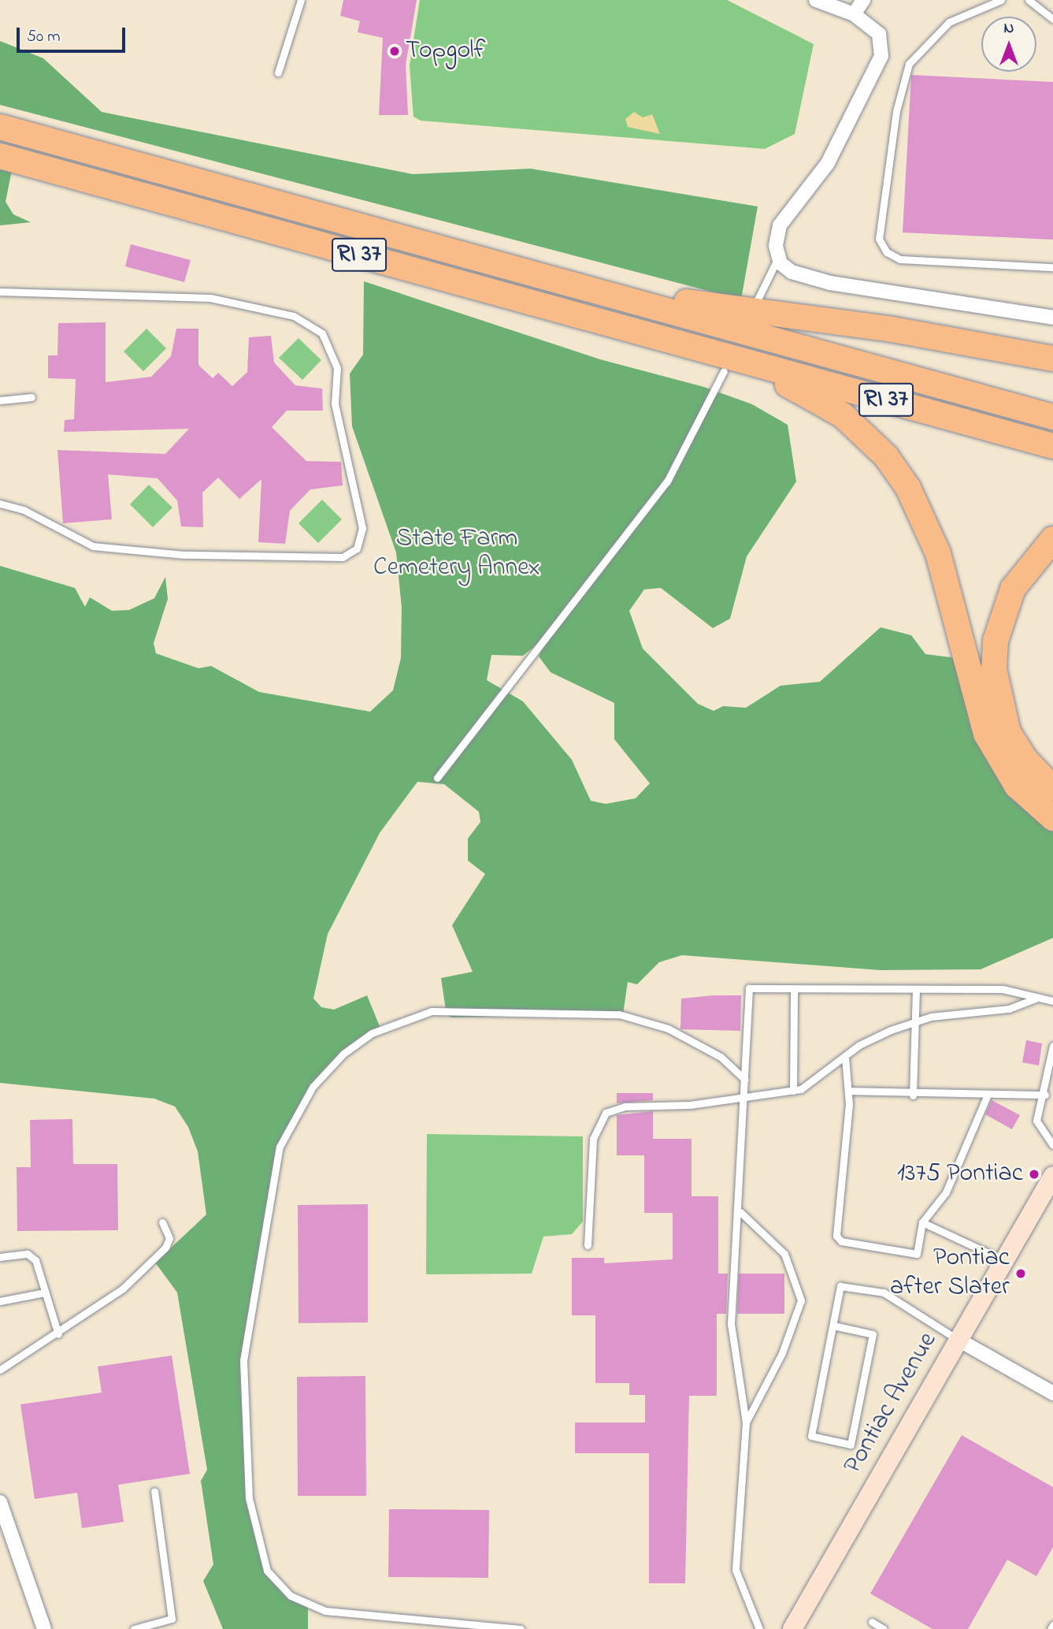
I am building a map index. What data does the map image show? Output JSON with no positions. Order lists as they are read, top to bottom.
{
  "streets": {
    "highway": ["RI 37"],
    "main road": ["Pontiac Avenue"]
  },
  "parks": ["State Farm Cemetery Annex"],
  "places": ["Topgolf", "1375 Pontiac", "Pontiac after Slater"],
  "scale_bar": "50 m",
  "north": "top"
}
